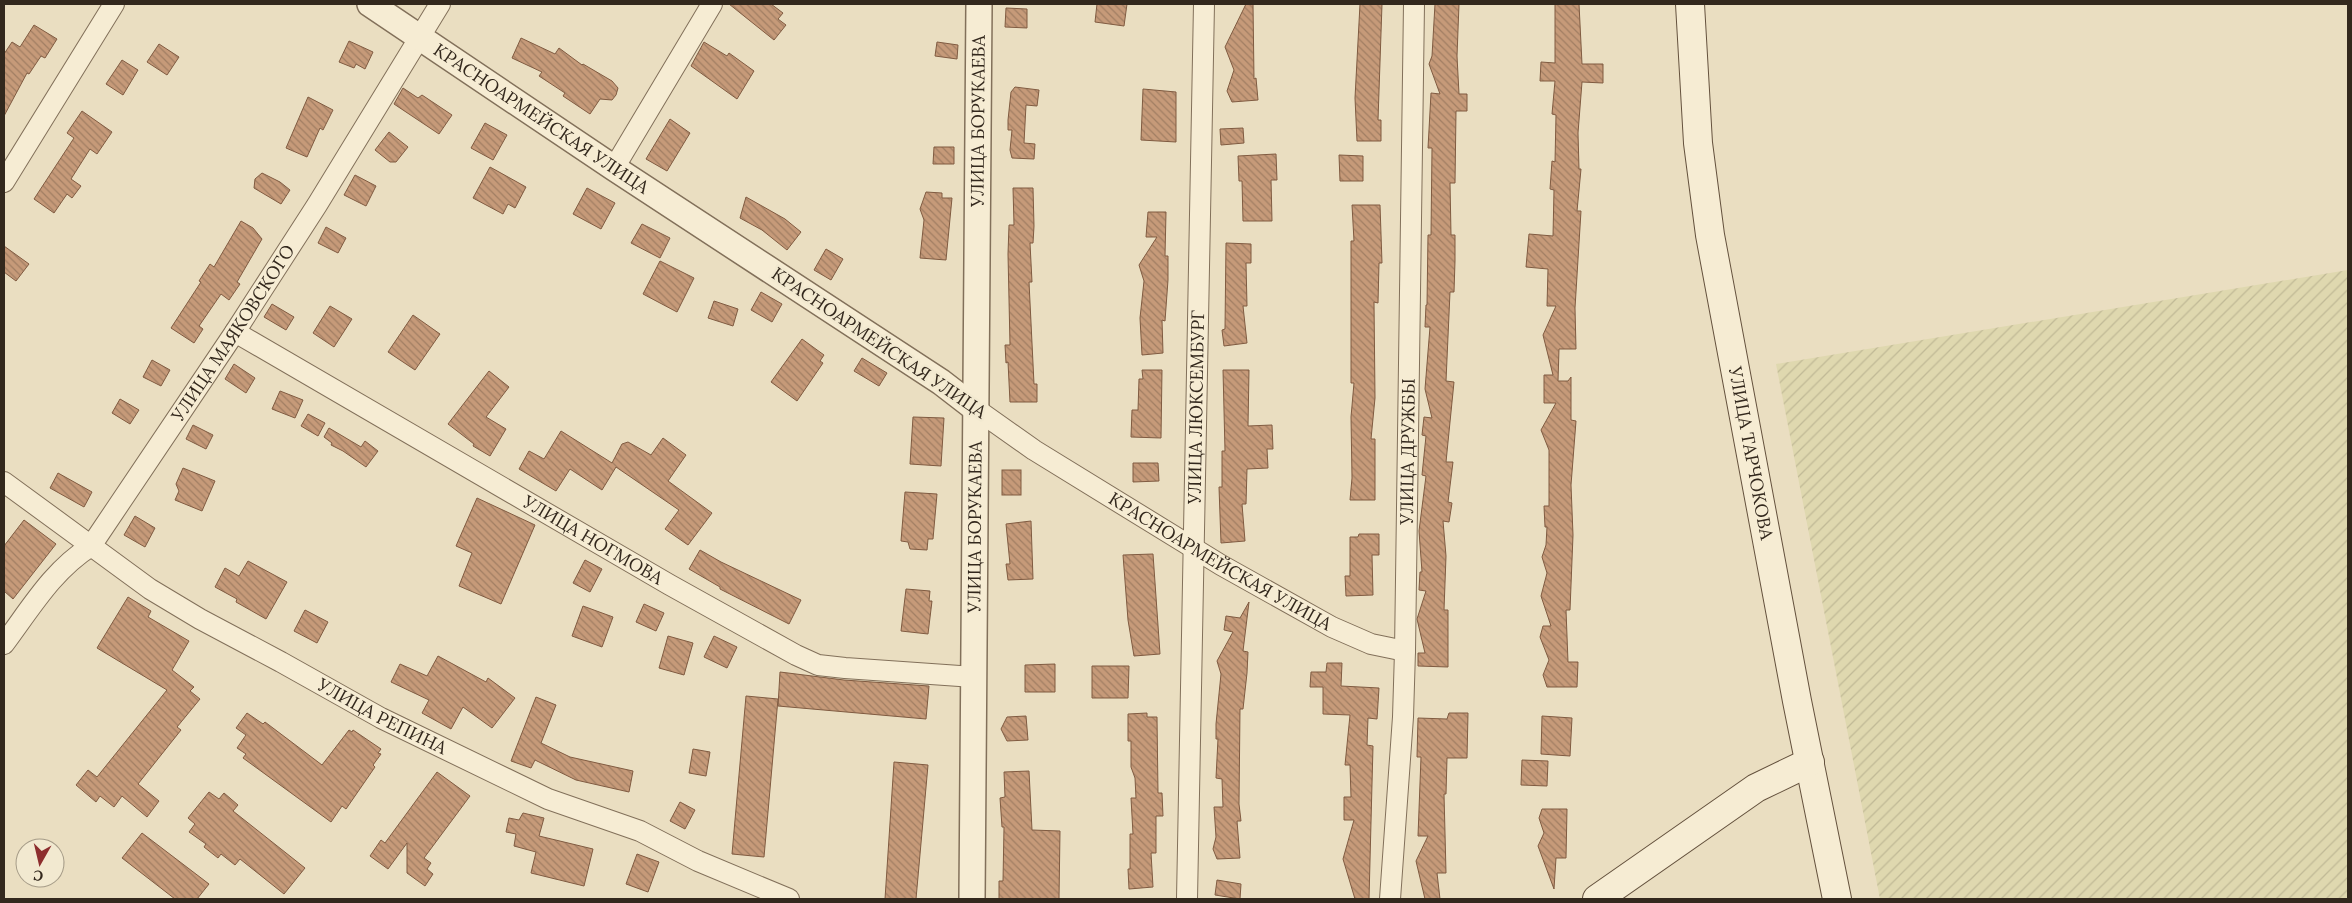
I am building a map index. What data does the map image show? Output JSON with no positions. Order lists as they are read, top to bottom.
{
  "streets": {
    "main road": ["УЛИЦА ТАРЧОКОВА"],
    "street": [
      "КРАСНОАРМЕЙСКАЯ УЛИЦА",
      "УЛИЦА БОРУКАЕВА",
      "УЛИЦА МАЯКОВСКОГО",
      "УЛИЦА ЛЮКСЕМБУРГ",
      "УЛИЦА ДРУЖБЫ",
      "УЛИЦА НОГМОВА",
      "УЛИЦА РЕПИНА"
    ]
  },
  "crossings": [
    ["КРАСНОАРМЕЙСКАЯ УЛИЦА", "УЛИЦА БОРУКАЕВА"],
    ["КРАСНОАРМЕЙСКАЯ УЛИЦА", "УЛИЦА МАЯКОВСКОГО"],
    ["КРАСНОАРМЕЙСКАЯ УЛИЦА", "УЛИЦА ЛЮКСЕМБУРГ"],
    ["КРАСНОАРМЕЙСКАЯ УЛИЦА", "УЛИЦА ДРУЖБЫ"],
    ["УЛИЦА БОРУКАЕВА", "УЛИЦА НОГМОВА"],
    ["УЛИЦА МАЯКОВСКОГО", "УЛИЦА НОГМОВА"],
    ["УЛИЦА МАЯКОВСКОГО", "УЛИЦА РЕПИНА"]
  ],
  "north": "bottom"
}
